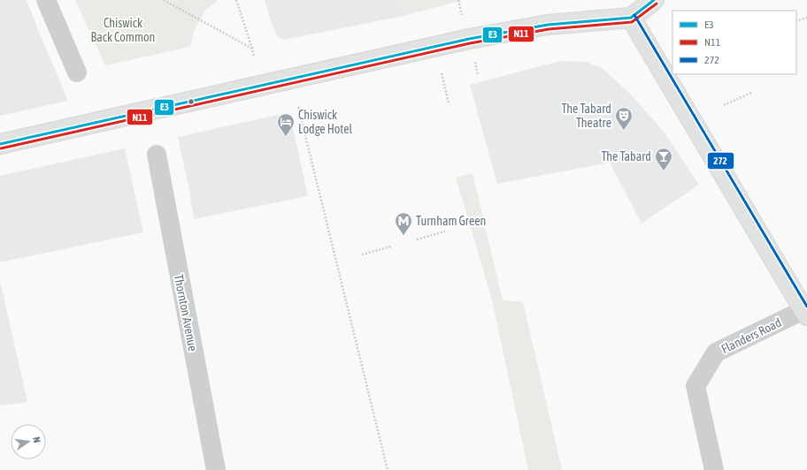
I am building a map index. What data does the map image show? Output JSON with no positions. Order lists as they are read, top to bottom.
{
  "streets": {
    "street": ["Thornton Avenue", "Flanders Road"]
  },
  "parks": ["Chiswick Back Common"],
  "places": {
    "theatre": ["The Tabard Theatre"],
    "hotel": ["Chiswick Lodge Hotel"],
    "bar": ["The Tabard"],
    "metro station": ["Turnham Green"]
  },
  "lines": ["transit line E3", "transit line N11", "transit line 272"],
  "legend": ["E3", "N11", "272"],
  "north": "right"
}
